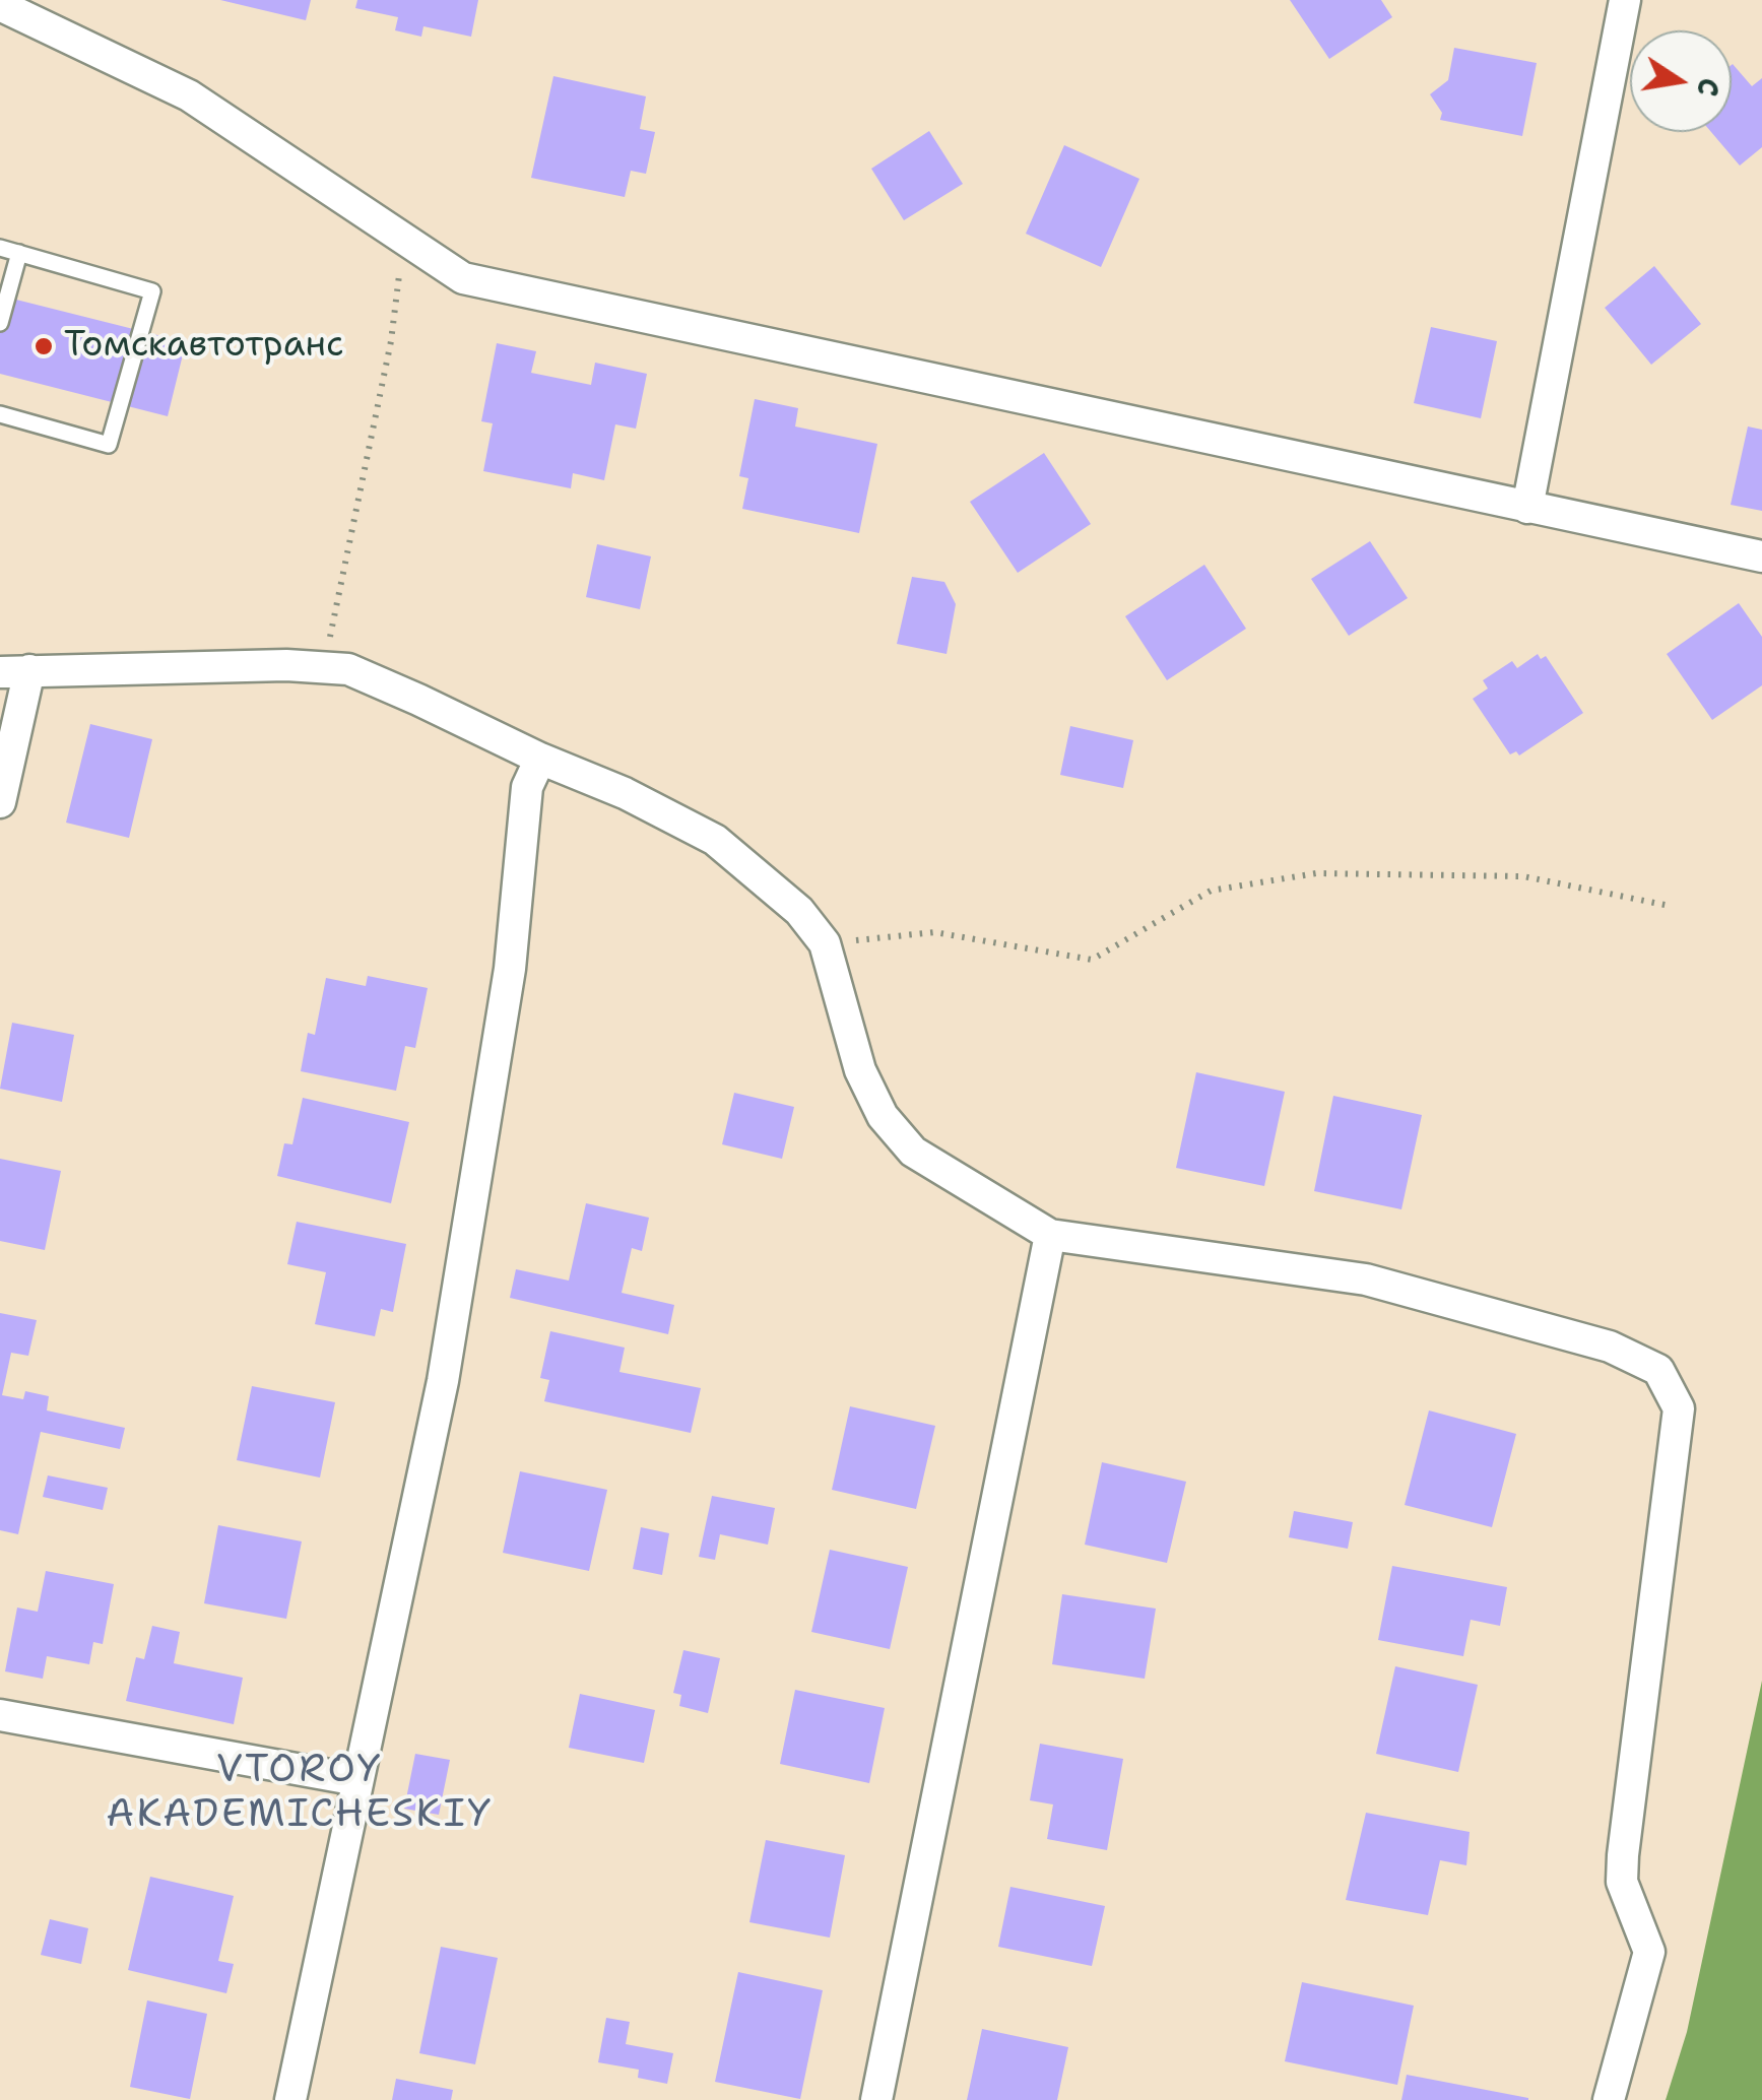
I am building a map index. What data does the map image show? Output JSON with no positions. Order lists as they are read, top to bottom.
{
  "districts": ["VTOROY AKADEMICHESKIY"],
  "places": ["Томскавтотранс"],
  "north": "right"
}
